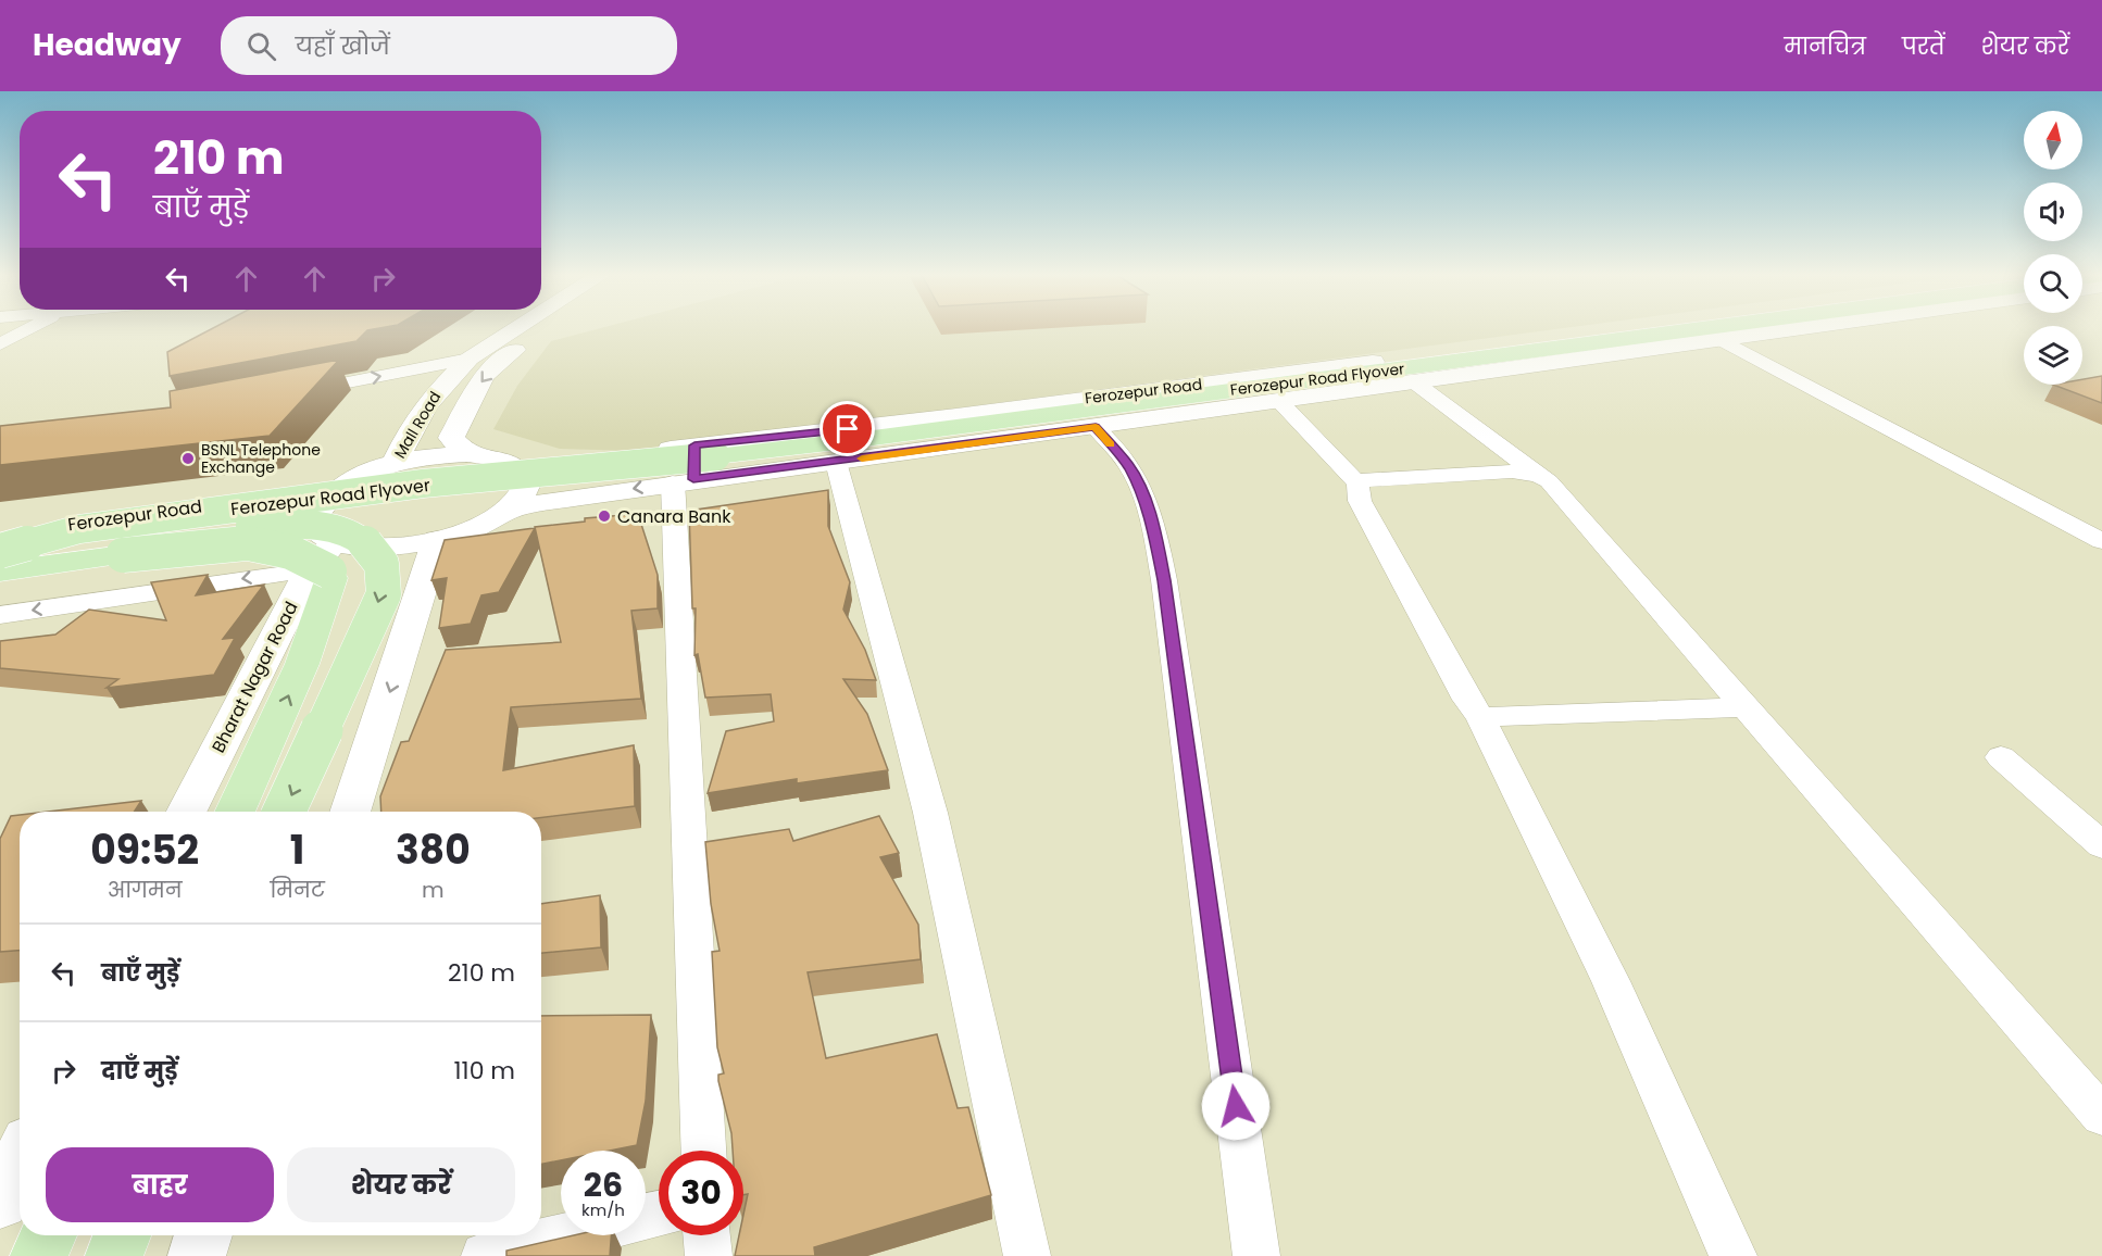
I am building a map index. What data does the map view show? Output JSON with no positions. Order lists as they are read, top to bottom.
{
  "streets": {
    "main road": [
      "Ferozepur Road Flyover",
      "Ferozepur Road",
      "Mall Road",
      "Bharat Nagar Road"
    ]
  },
  "crossings": [
    ["Ferozepur Road Flyover", "Ferozepur Road"]
  ],
  "places": ["BSNL Telephone Exchange", "Canara Bank"],
  "north": "top",
  "page": {
    "header": "Headway",
    "search": "यहाँ खोजें",
    "nav": ["मानचित्र", "परतें", "शेयर करें"],
    "turn": ["210 m", "बाएँ मुड़ें"],
    "eta": [
      "09:52",
      "आगमन",
      "1",
      "मिनट",
      "380",
      "m"
    ],
    "list": [
      {
        "name": "बाएँ मुड़ें",
        "value": "210 m"
      },
      {
        "name": "दाएँ मुड़ें",
        "value": "110 m"
      }
    ],
    "buttons": ["बाहर", "शेयर करें"],
    "speed": "26 km/h",
    "limit": "30"
  }
}
